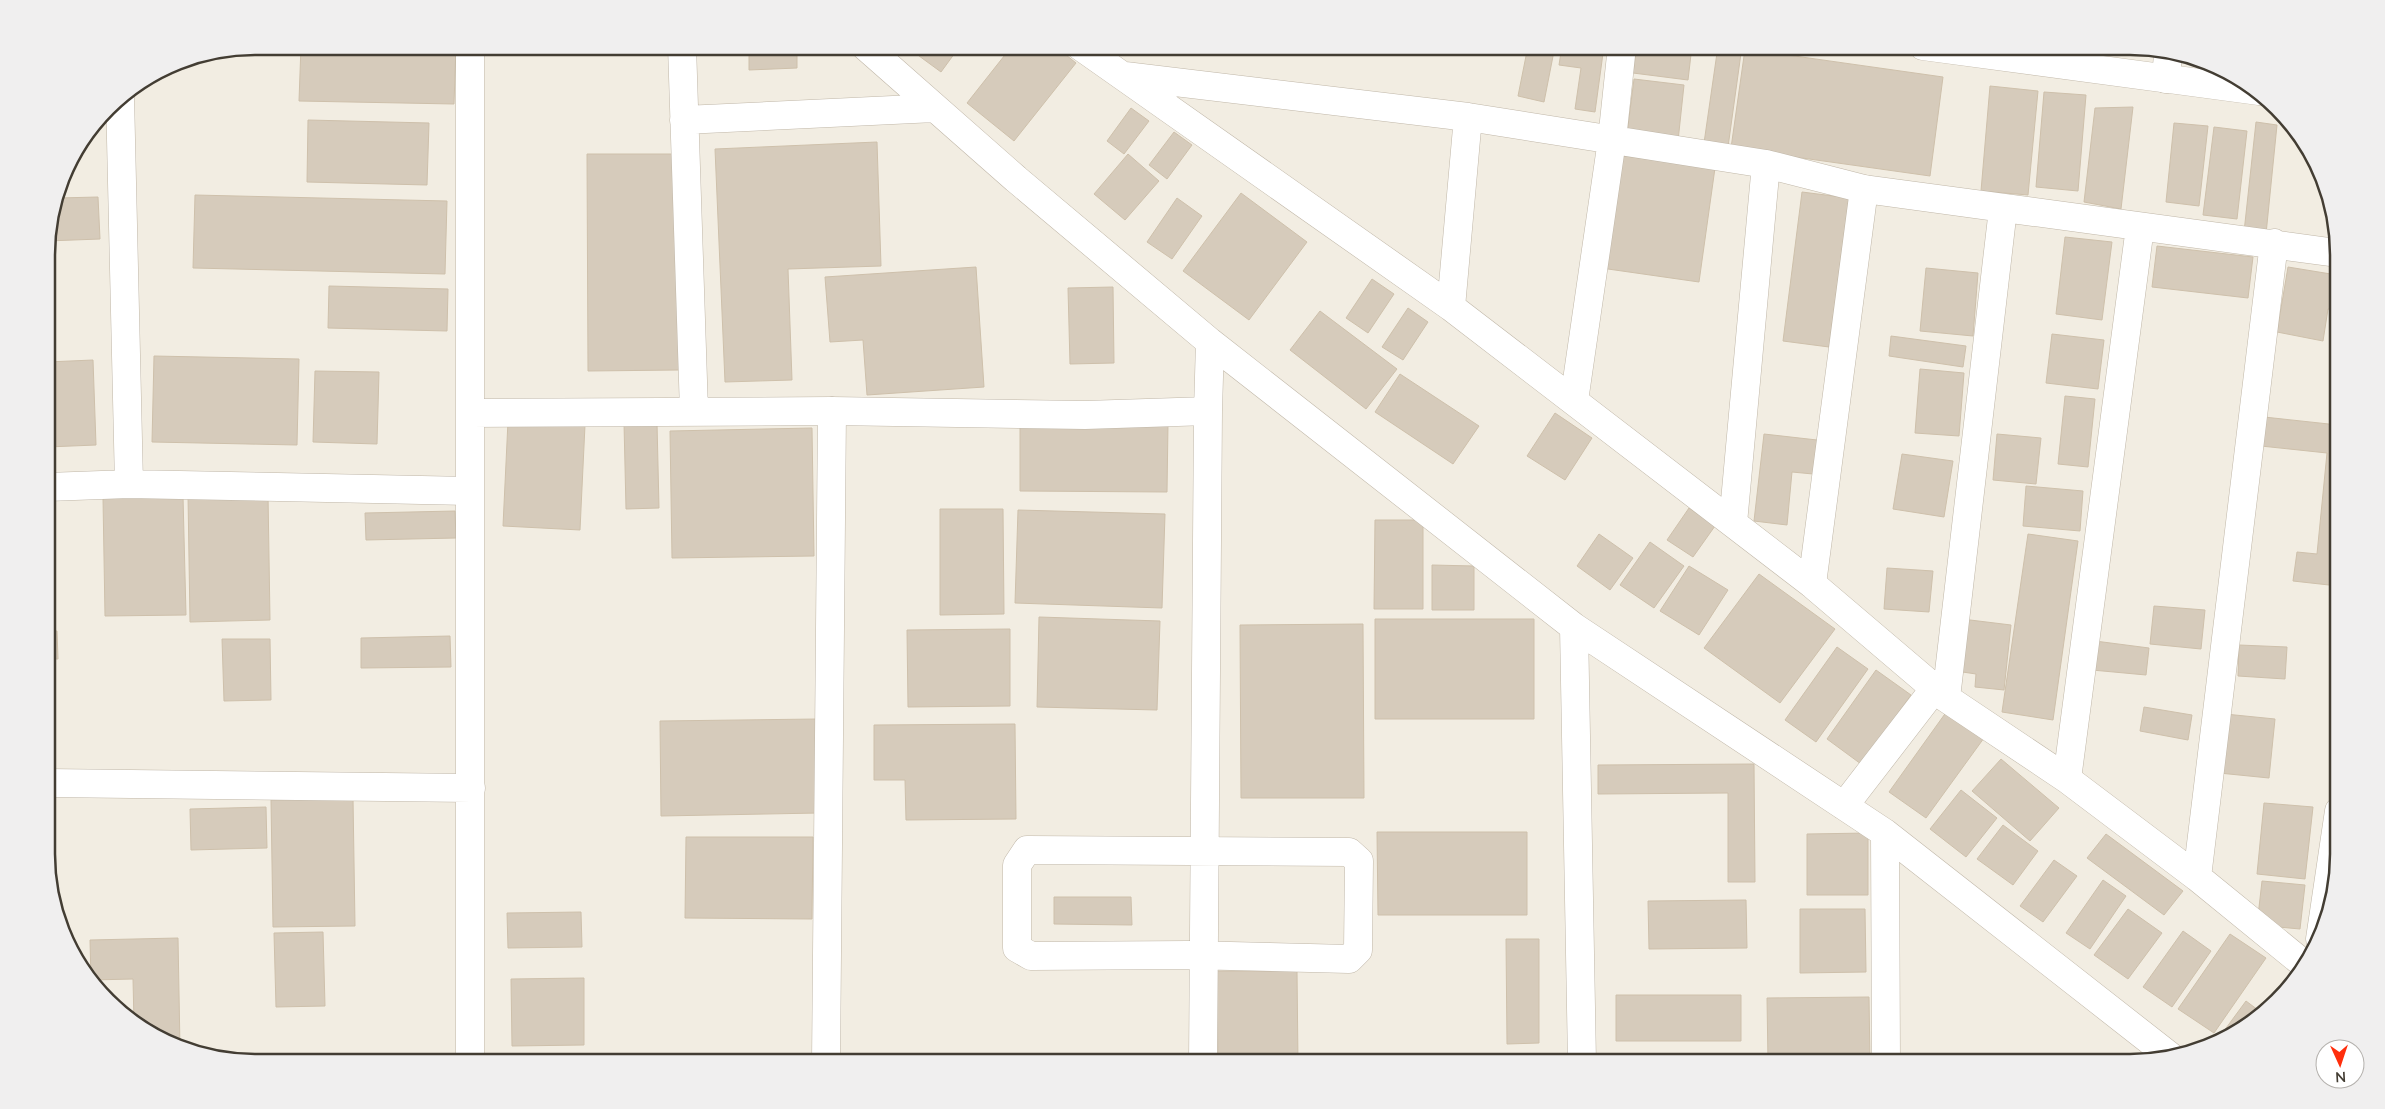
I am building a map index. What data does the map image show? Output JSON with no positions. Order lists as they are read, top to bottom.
{
  "north": "bottom"
}
